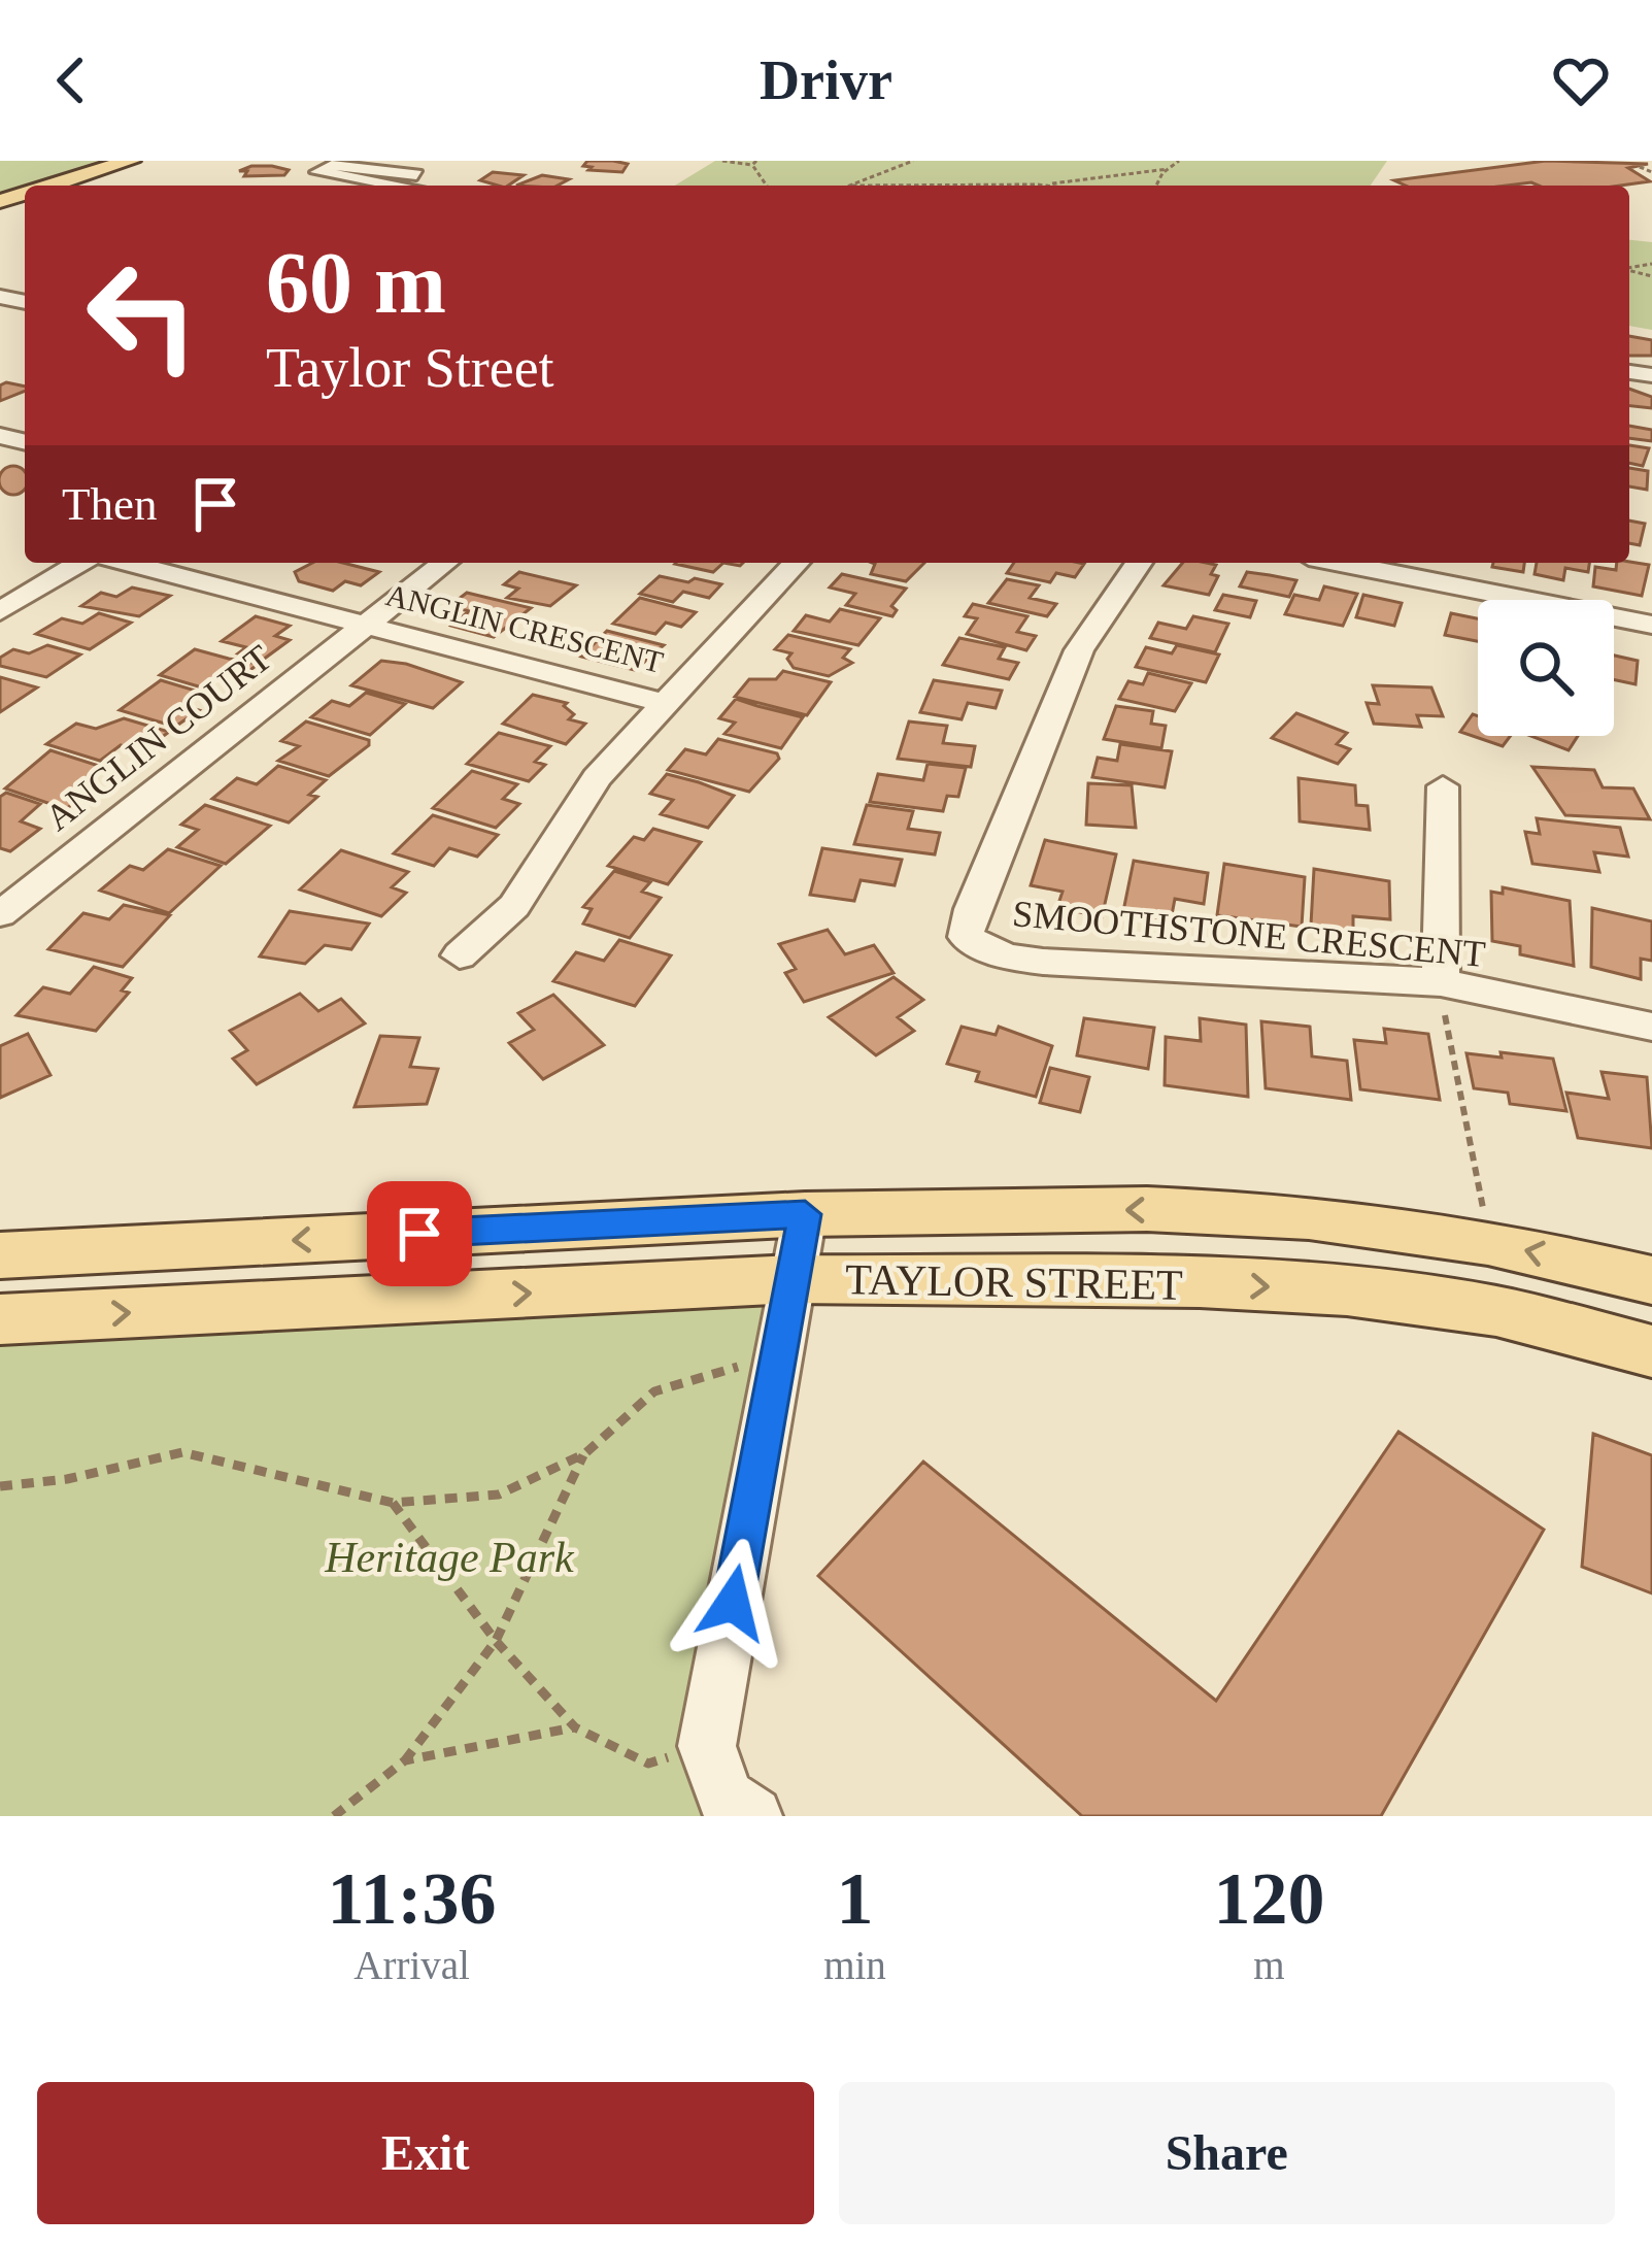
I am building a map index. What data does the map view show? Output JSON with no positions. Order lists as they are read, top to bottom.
{
  "streets": {
    "main road": ["TAYLOR STREET"],
    "street": ["ANGLIN CRESCENT", "ANGLIN COURT", "SMOOTHSTONE CRESCENT"]
  },
  "crossings": [
    ["ANGLIN CRESCENT", "ANGLIN COURT"]
  ],
  "parks": ["Heritage Park"],
  "page": {
    "header": "Drivr",
    "turn": ["60 m", "Taylor Street"],
    "then": "Then",
    "eta": [
      "11:36",
      "Arrival",
      "1",
      "min",
      "120",
      "m"
    ],
    "buttons": ["Exit", "Share"]
  }
}
